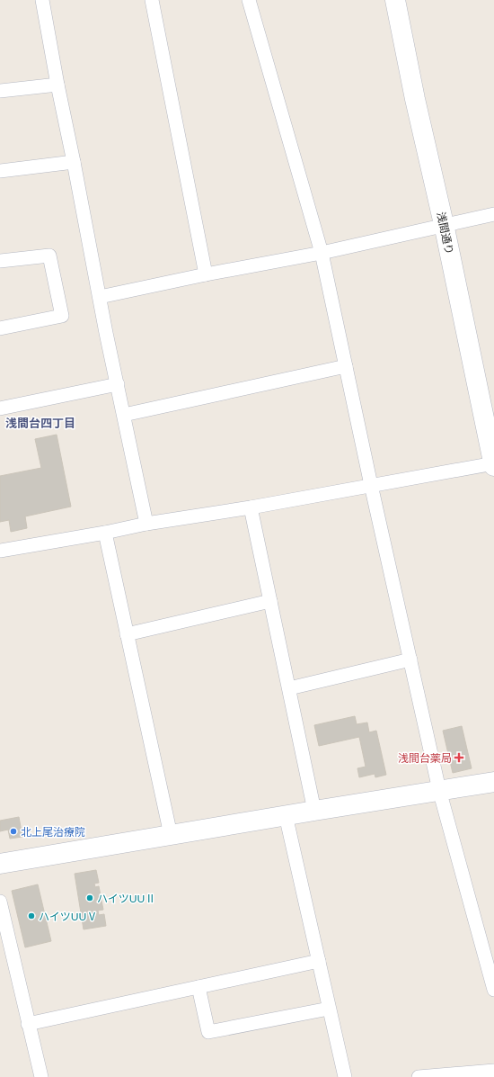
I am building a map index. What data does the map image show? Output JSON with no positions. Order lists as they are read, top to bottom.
{
  "streets": {
    "street": ["浅間通り"]
  },
  "districts": ["浅間台四丁目"],
  "places": {
    "health": ["浅間台薬局"],
    "other": ["北上尾治療院", "ハイツUUⅡ", "ハイツUUⅤ"]
  }
}
